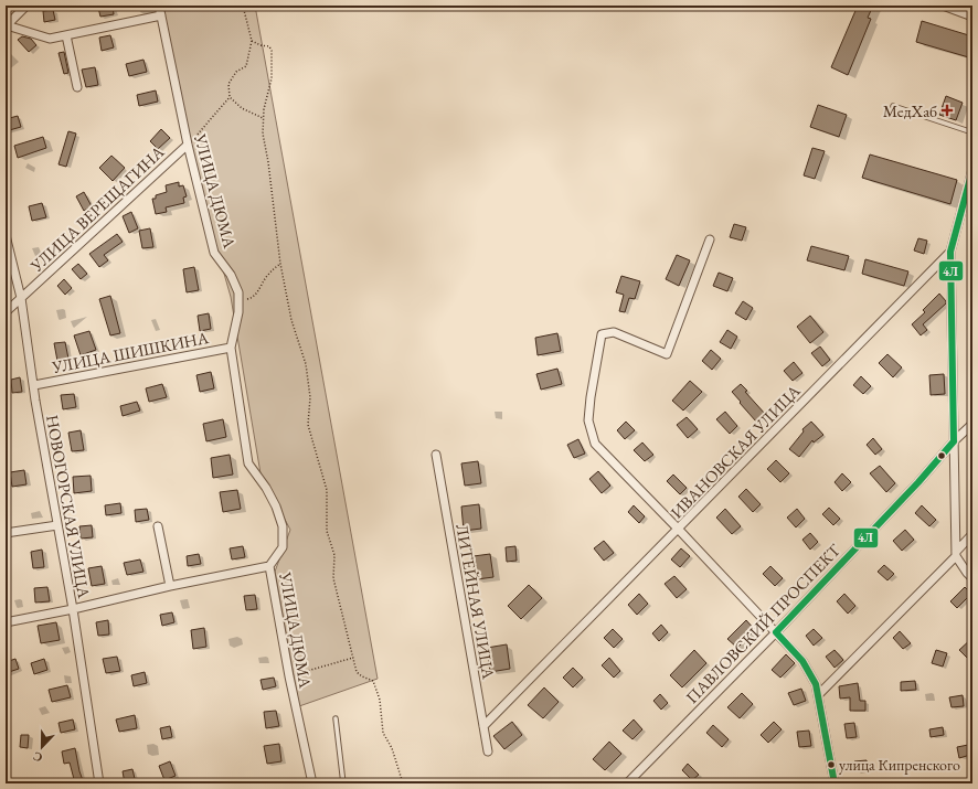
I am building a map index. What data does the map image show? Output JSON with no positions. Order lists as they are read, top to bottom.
{
  "streets": {
    "street": [
      "УЛИЦА ДЮМА",
      "УЛИЦА ВЕРЕЩАГИНА",
      "УЛИЦА ШИШКИНА",
      "ИВАНОВСКАЯ УЛИЦА",
      "НОВОГОРСКАЯ УЛИЦА",
      "ЛИТЕЙНАЯ УЛИЦА",
      "ПАВЛОВСКИЙ ПРОСПЕКТ"
    ]
  },
  "crossings": [
    ["УЛИЦА ДЮМА", "УЛИЦА ВЕРЕЩАГИНА"],
    ["УЛИЦА ДЮМА", "УЛИЦА ШИШКИНА"],
    ["УЛИЦА ВЕРЕЩАГИНА", "НОВОГОРСКАЯ УЛИЦА"],
    ["УЛИЦА ШИШКИНА", "НОВОГОРСКАЯ УЛИЦА"],
    ["ИВАНОВСКАЯ УЛИЦА", "ЛИТЕЙНАЯ УЛИЦА"]
  ],
  "places": {
    "health": ["МедХаб"],
    "other": ["улица Кипренского"]
  },
  "lines": ["transit line 4Л"],
  "north": "bottom"
}
